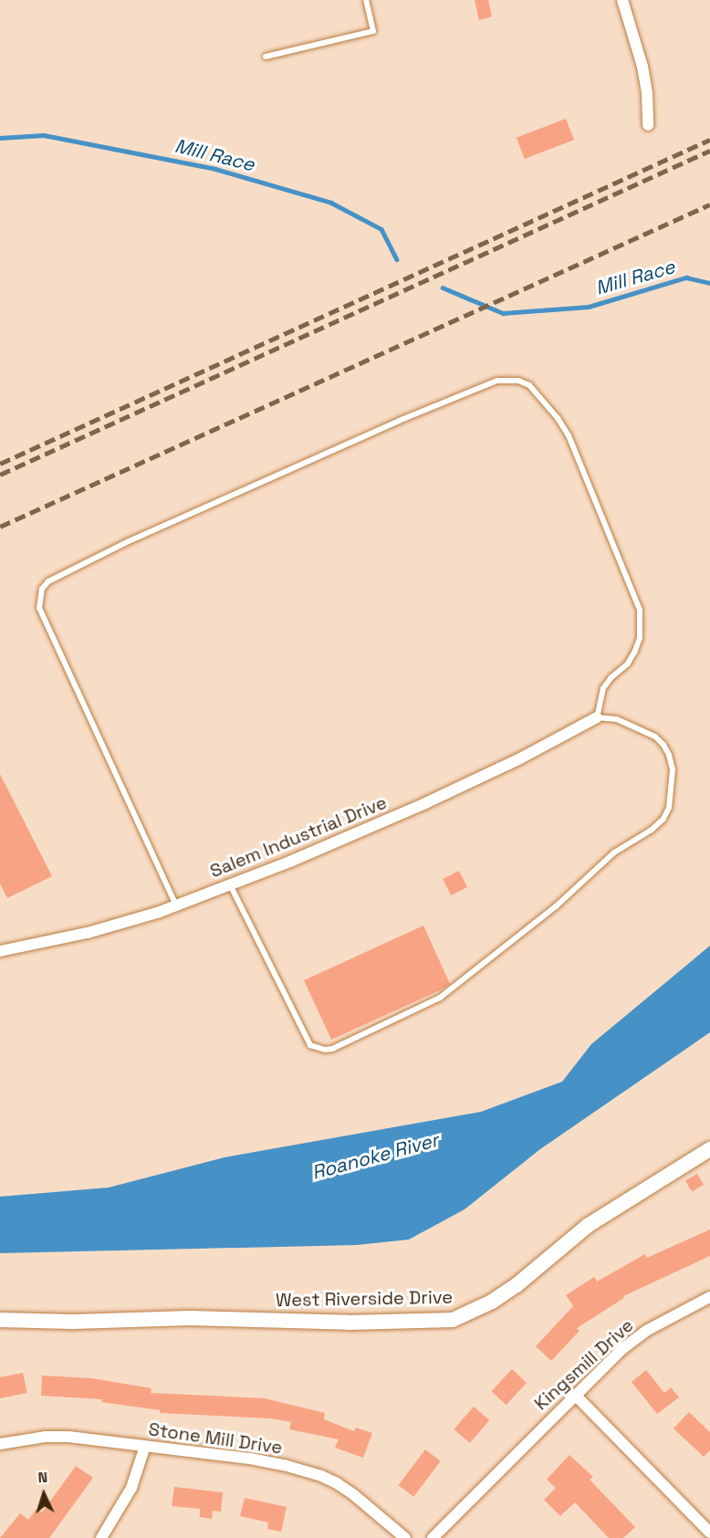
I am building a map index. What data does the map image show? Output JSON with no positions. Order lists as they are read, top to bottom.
{
  "streets": {
    "street": [
      "Salem Industrial Drive",
      "West Riverside Drive",
      "Kingsmill Drive",
      "Stone Mill Drive"
    ]
  },
  "water": ["Mill Race", "Roanoke River"],
  "north": "top"
}
